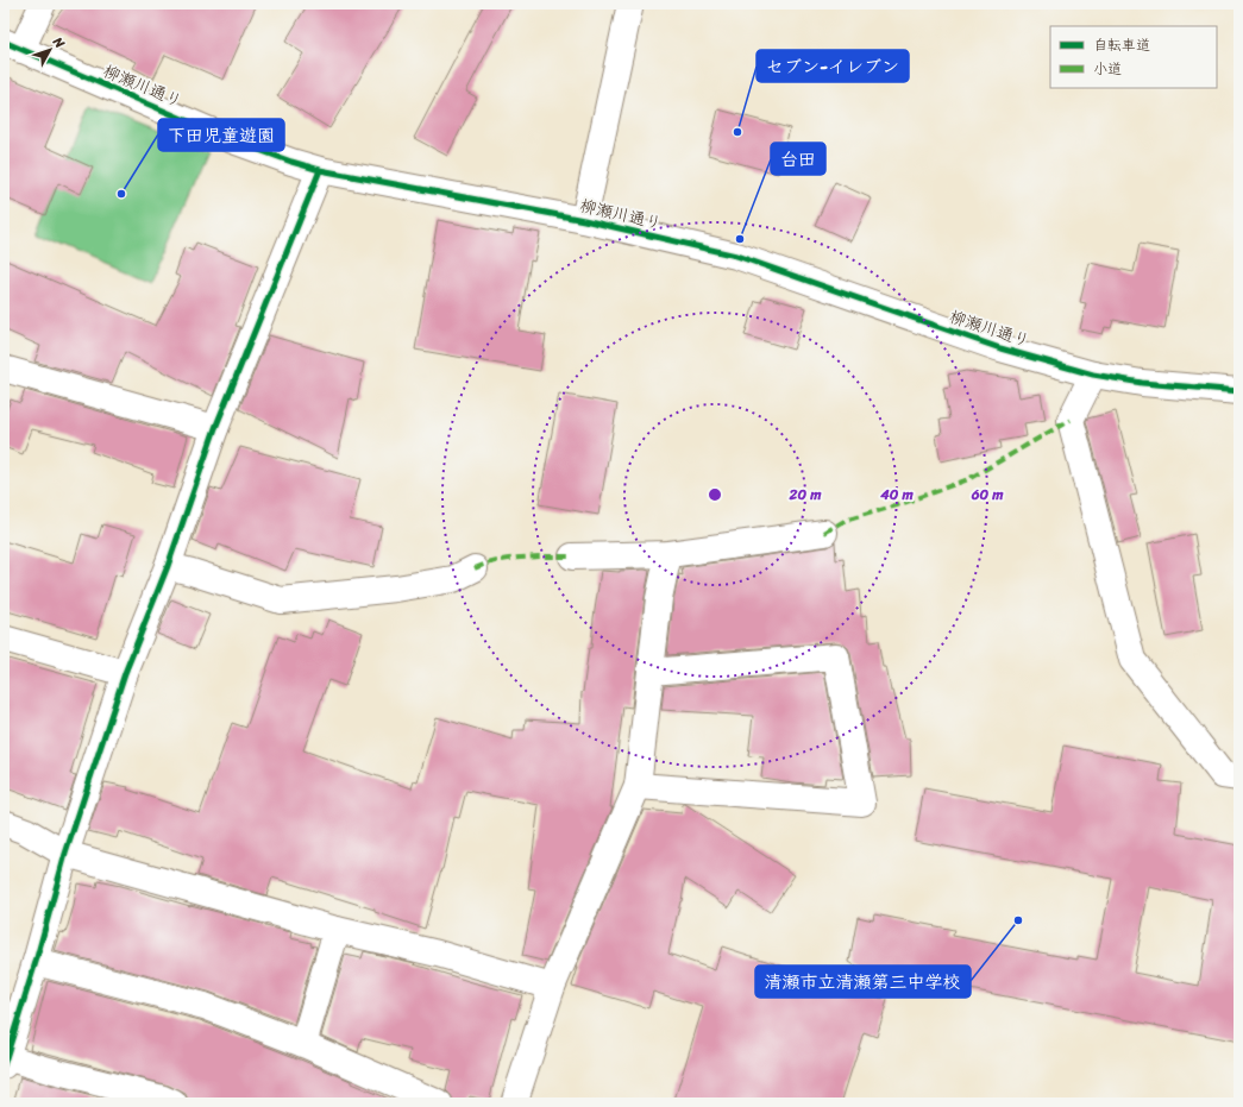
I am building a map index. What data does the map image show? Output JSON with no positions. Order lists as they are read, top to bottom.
{
  "streets": {
    "street": ["柳瀬川通り"]
  },
  "places": [
    "セブン-イレブン",
    "下田児童遊園",
    "台田",
    "清瀬市立清瀬第三中学校"
  ],
  "legend": ["自転車道", "小道"],
  "north": "top right",
  "rings": ["20 m", "40 m", "60 m"]
}
